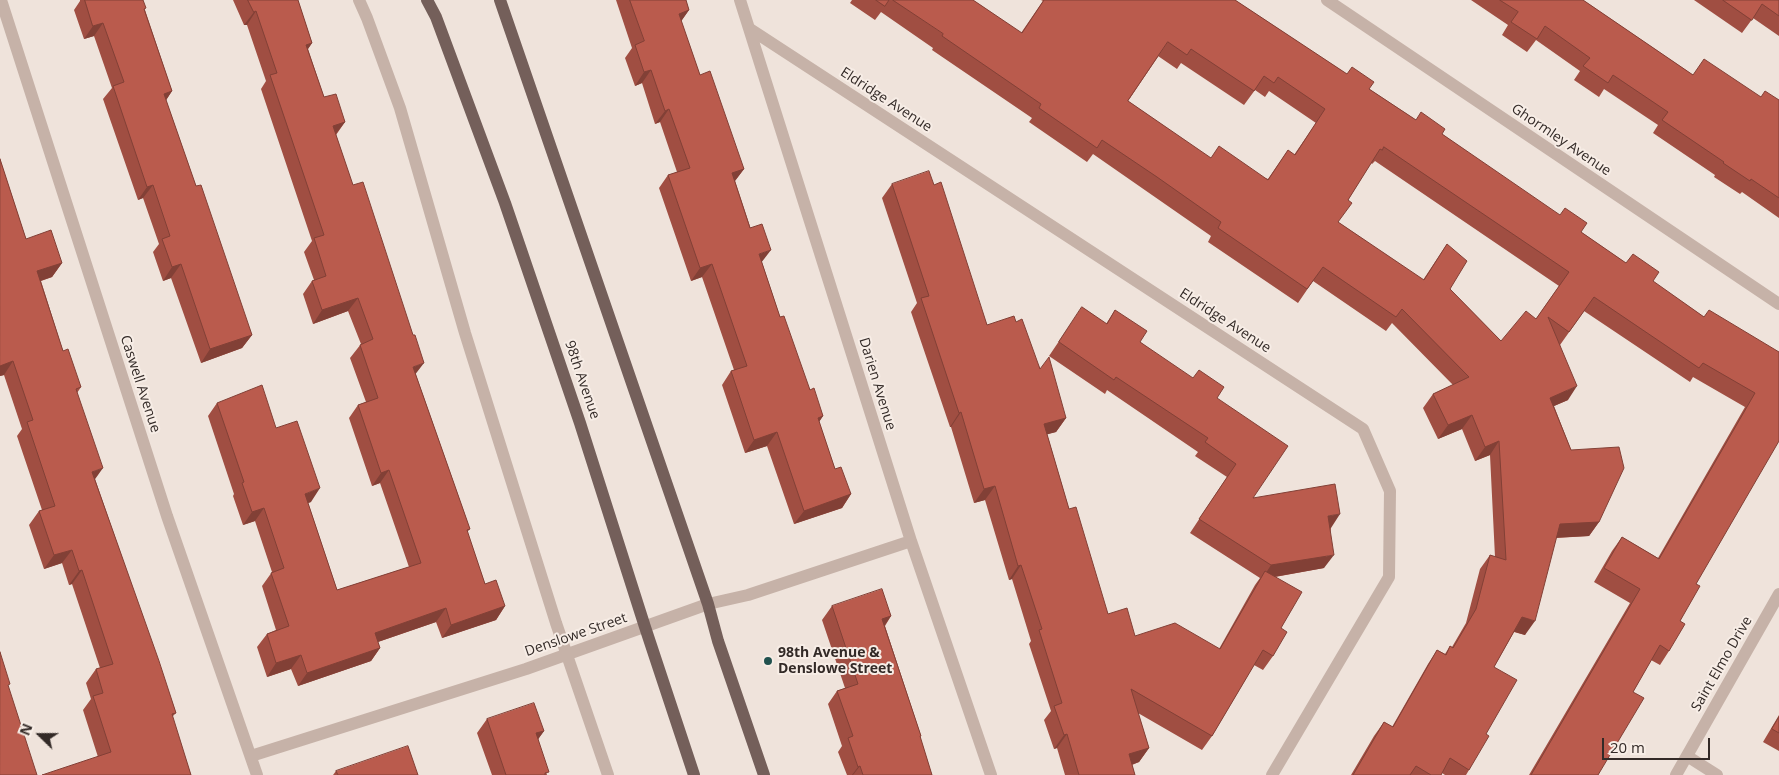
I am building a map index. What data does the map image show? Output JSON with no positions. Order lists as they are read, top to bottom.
{
  "streets": {
    "main road": ["98th Avenue"],
    "street": [
      "Eldridge Avenue",
      "Ghormley Avenue",
      "Caswell Avenue",
      "Darien Avenue",
      "Denslowe Street",
      "Saint Elmo Drive"
    ]
  },
  "crossings": [
    ["Eldridge Avenue", "Darien Avenue"],
    ["98th Avenue", "Denslowe Street"],
    ["Caswell Avenue", "Denslowe Street"],
    ["Darien Avenue", "Denslowe Street"]
  ],
  "places": ["98th Avenue & Denslowe Street"],
  "scale_bar": "20 m",
  "north": "left"
}
